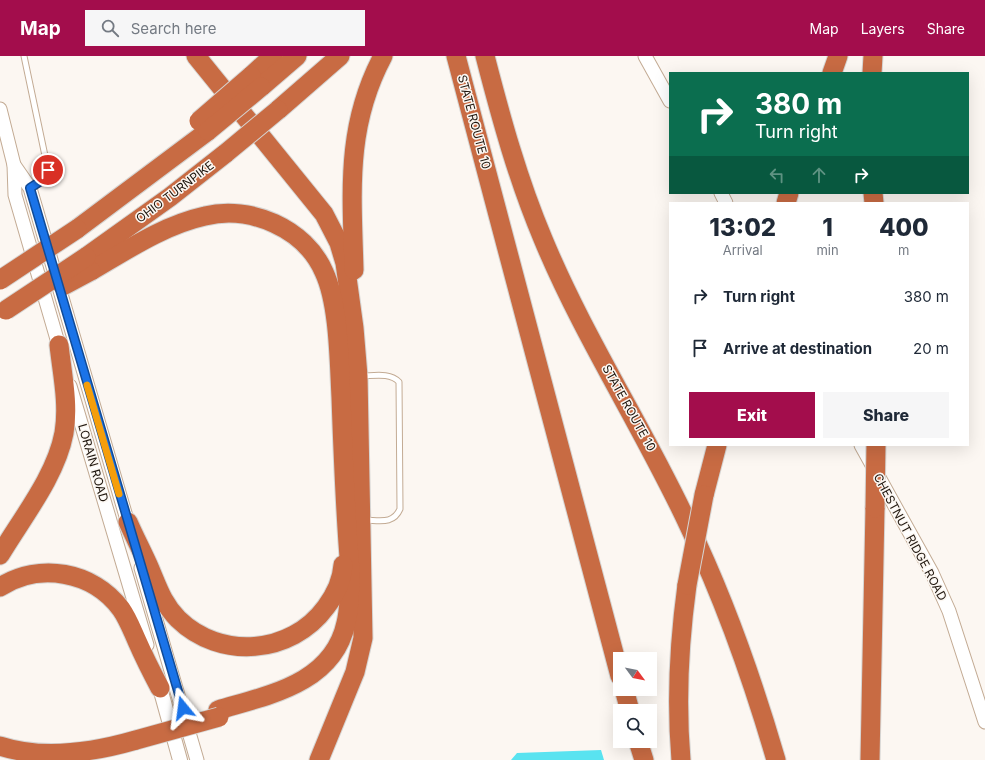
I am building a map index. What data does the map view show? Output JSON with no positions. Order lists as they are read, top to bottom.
{
  "streets": {
    "highway": ["STATE ROUTE 10", "OHIO TURNPIKE"],
    "main road": ["LORAIN ROAD"],
    "street": ["CHESTNUT RIDGE ROAD"]
  },
  "north": "bottom right",
  "page": {
    "header": "Map",
    "search": "Search here",
    "nav": ["Map", "Layers", "Share"],
    "turn": ["380 m", "Turn right"],
    "eta": [
      "13:02",
      "Arrival",
      "1",
      "min",
      "400",
      "m"
    ],
    "list": [
      {
        "name": "Turn right",
        "value": "380 m"
      },
      {
        "name": "Arrive at destination",
        "value": "20 m"
      }
    ],
    "buttons": ["Exit", "Share"]
  }
}
